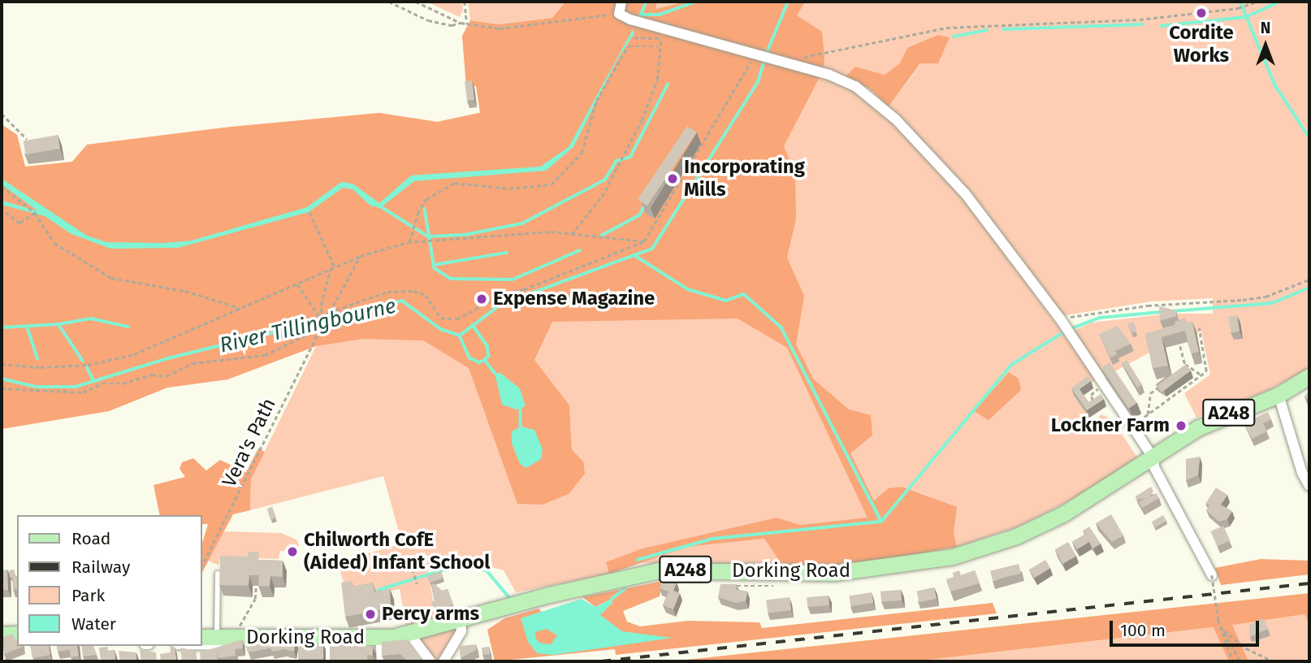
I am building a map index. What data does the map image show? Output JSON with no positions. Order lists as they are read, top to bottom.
{
  "streets": {
    "main road": ["A248", "Dorking Road"],
    "path": ["Vera's Path"]
  },
  "water": ["River Tillingbourne"],
  "places": [
    "Cordite Works",
    "Incorporating Mills",
    "Expense Magazine",
    "Lockner Farm",
    "Chilworth CofE (Aided) Infant School",
    "Percy arms"
  ],
  "legend": [
    "Road",
    "Railway",
    "Park",
    "Water"
  ],
  "scale_bar": "100 m",
  "north": "top"
}
